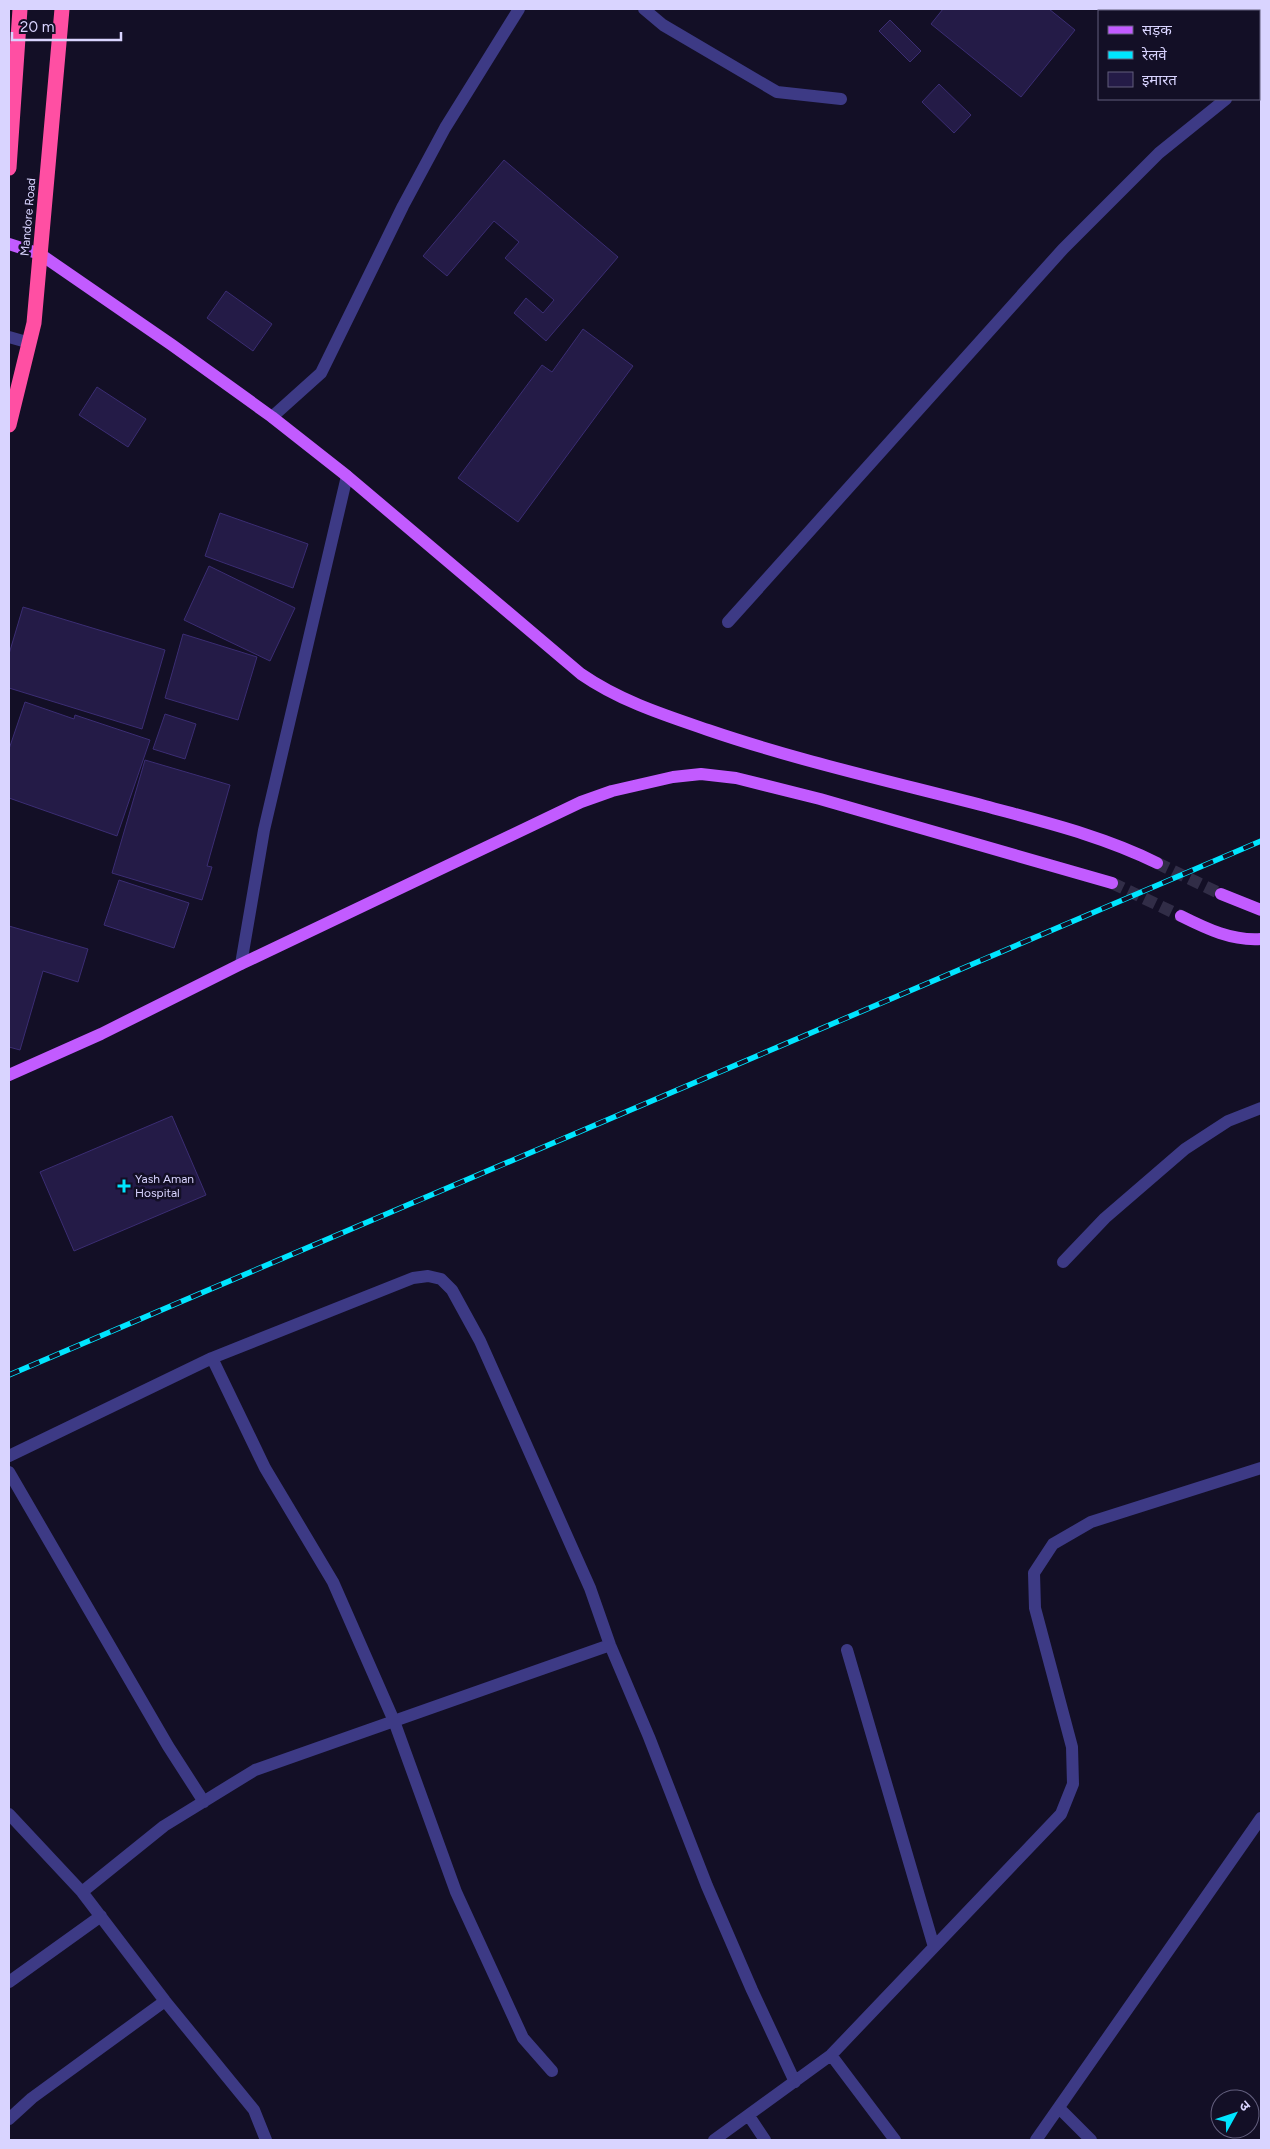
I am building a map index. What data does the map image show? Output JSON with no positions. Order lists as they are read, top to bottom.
{
  "streets": {
    "highway": ["Mandore Road"]
  },
  "places": {
    "health": ["Yash Aman Hospital"]
  },
  "legend": ["सड़क", "रेलवे", "इमारत"],
  "scale_bar": "20 m",
  "north": "top right"
}
